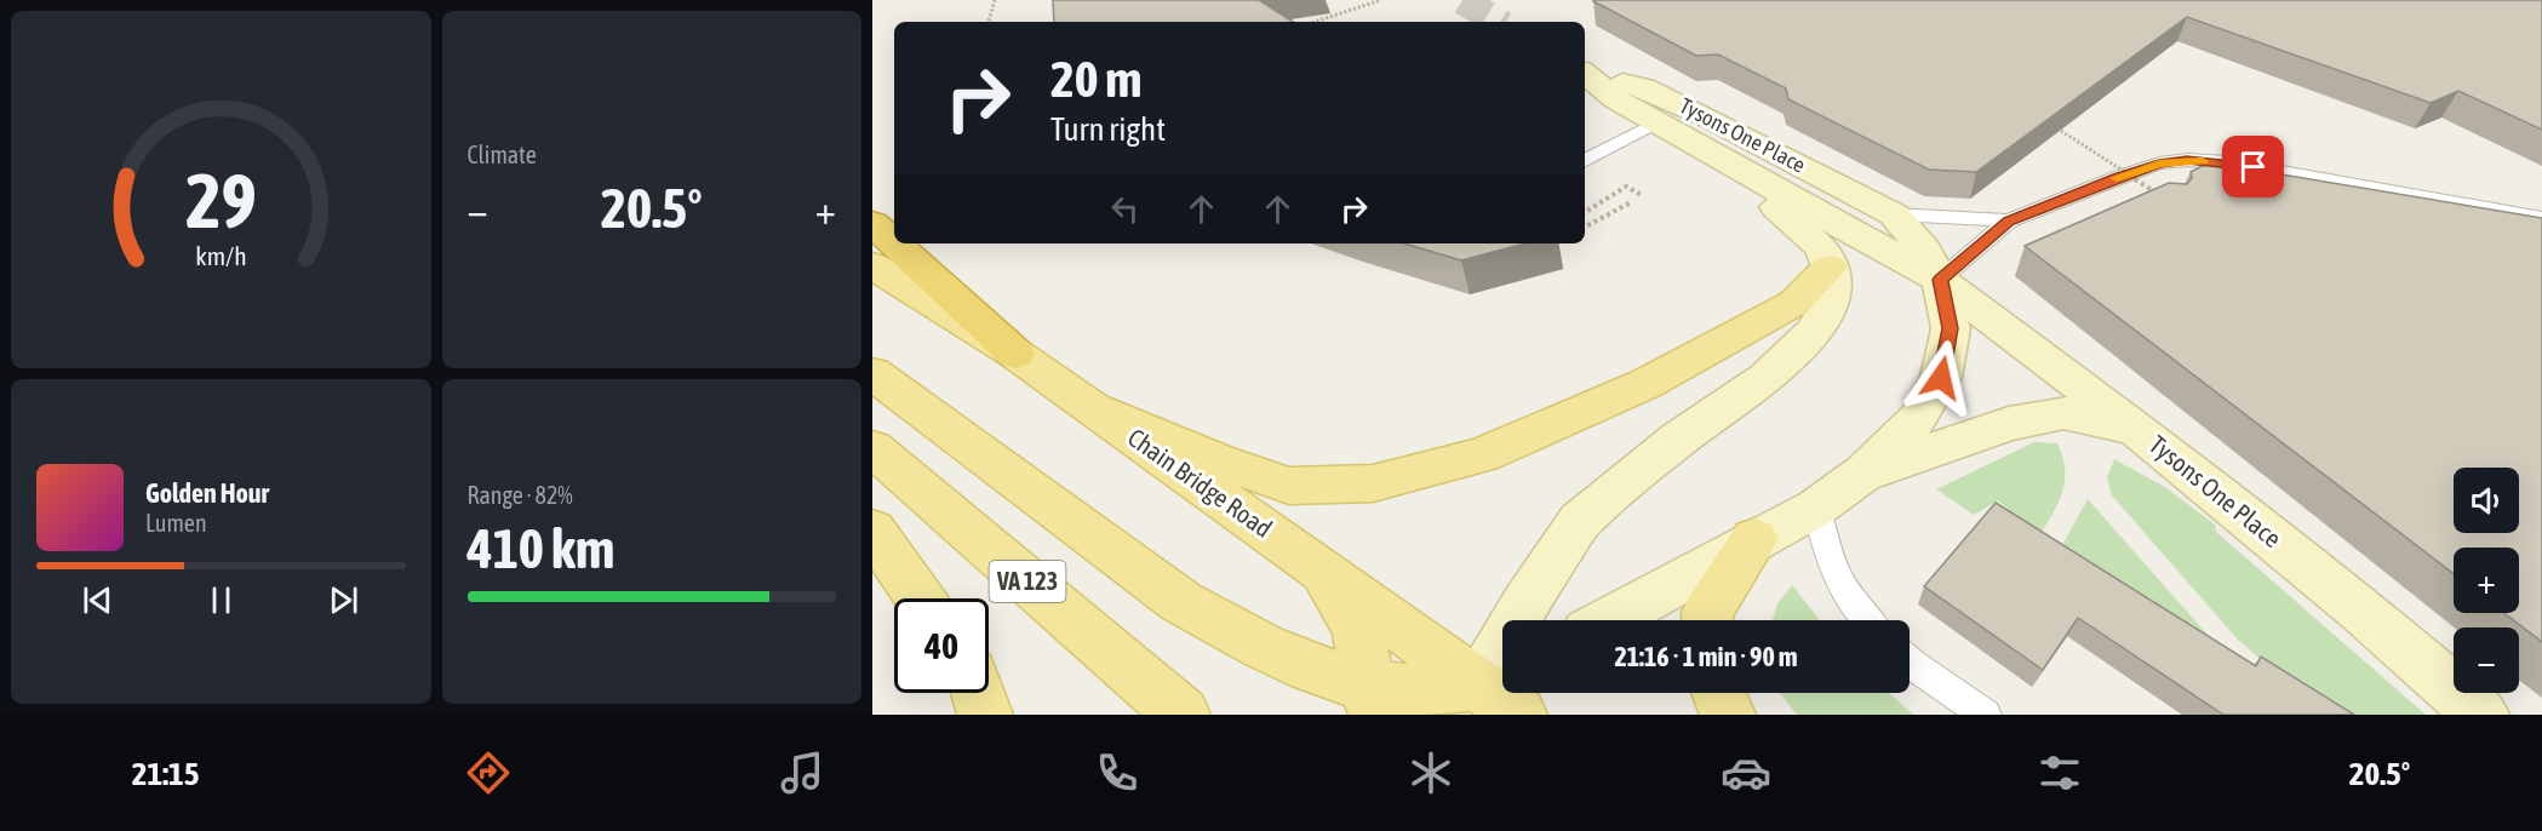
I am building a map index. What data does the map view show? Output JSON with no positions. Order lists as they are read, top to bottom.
{
  "streets": {
    "main road": ["Chain Bridge Road", "VA 123"],
    "street": ["Tysons One Place"]
  },
  "page": {
    "tile": [
      "Climate",
      ["Range · 82%", "410 km"]
    ],
    "turn": ["20 m", "Turn right"],
    "heat": ["−", "20.5°", "+"],
    "song": ["Golden Hour", "Lumen"],
    "map_buttons": ["+", "−"],
    "limit": "40",
    "trip": "21:16 · 1 min · 90 m",
    "tabs": ["21:15", "20.5°"],
    "gauge": ["29", "km/h"]
  }
}
